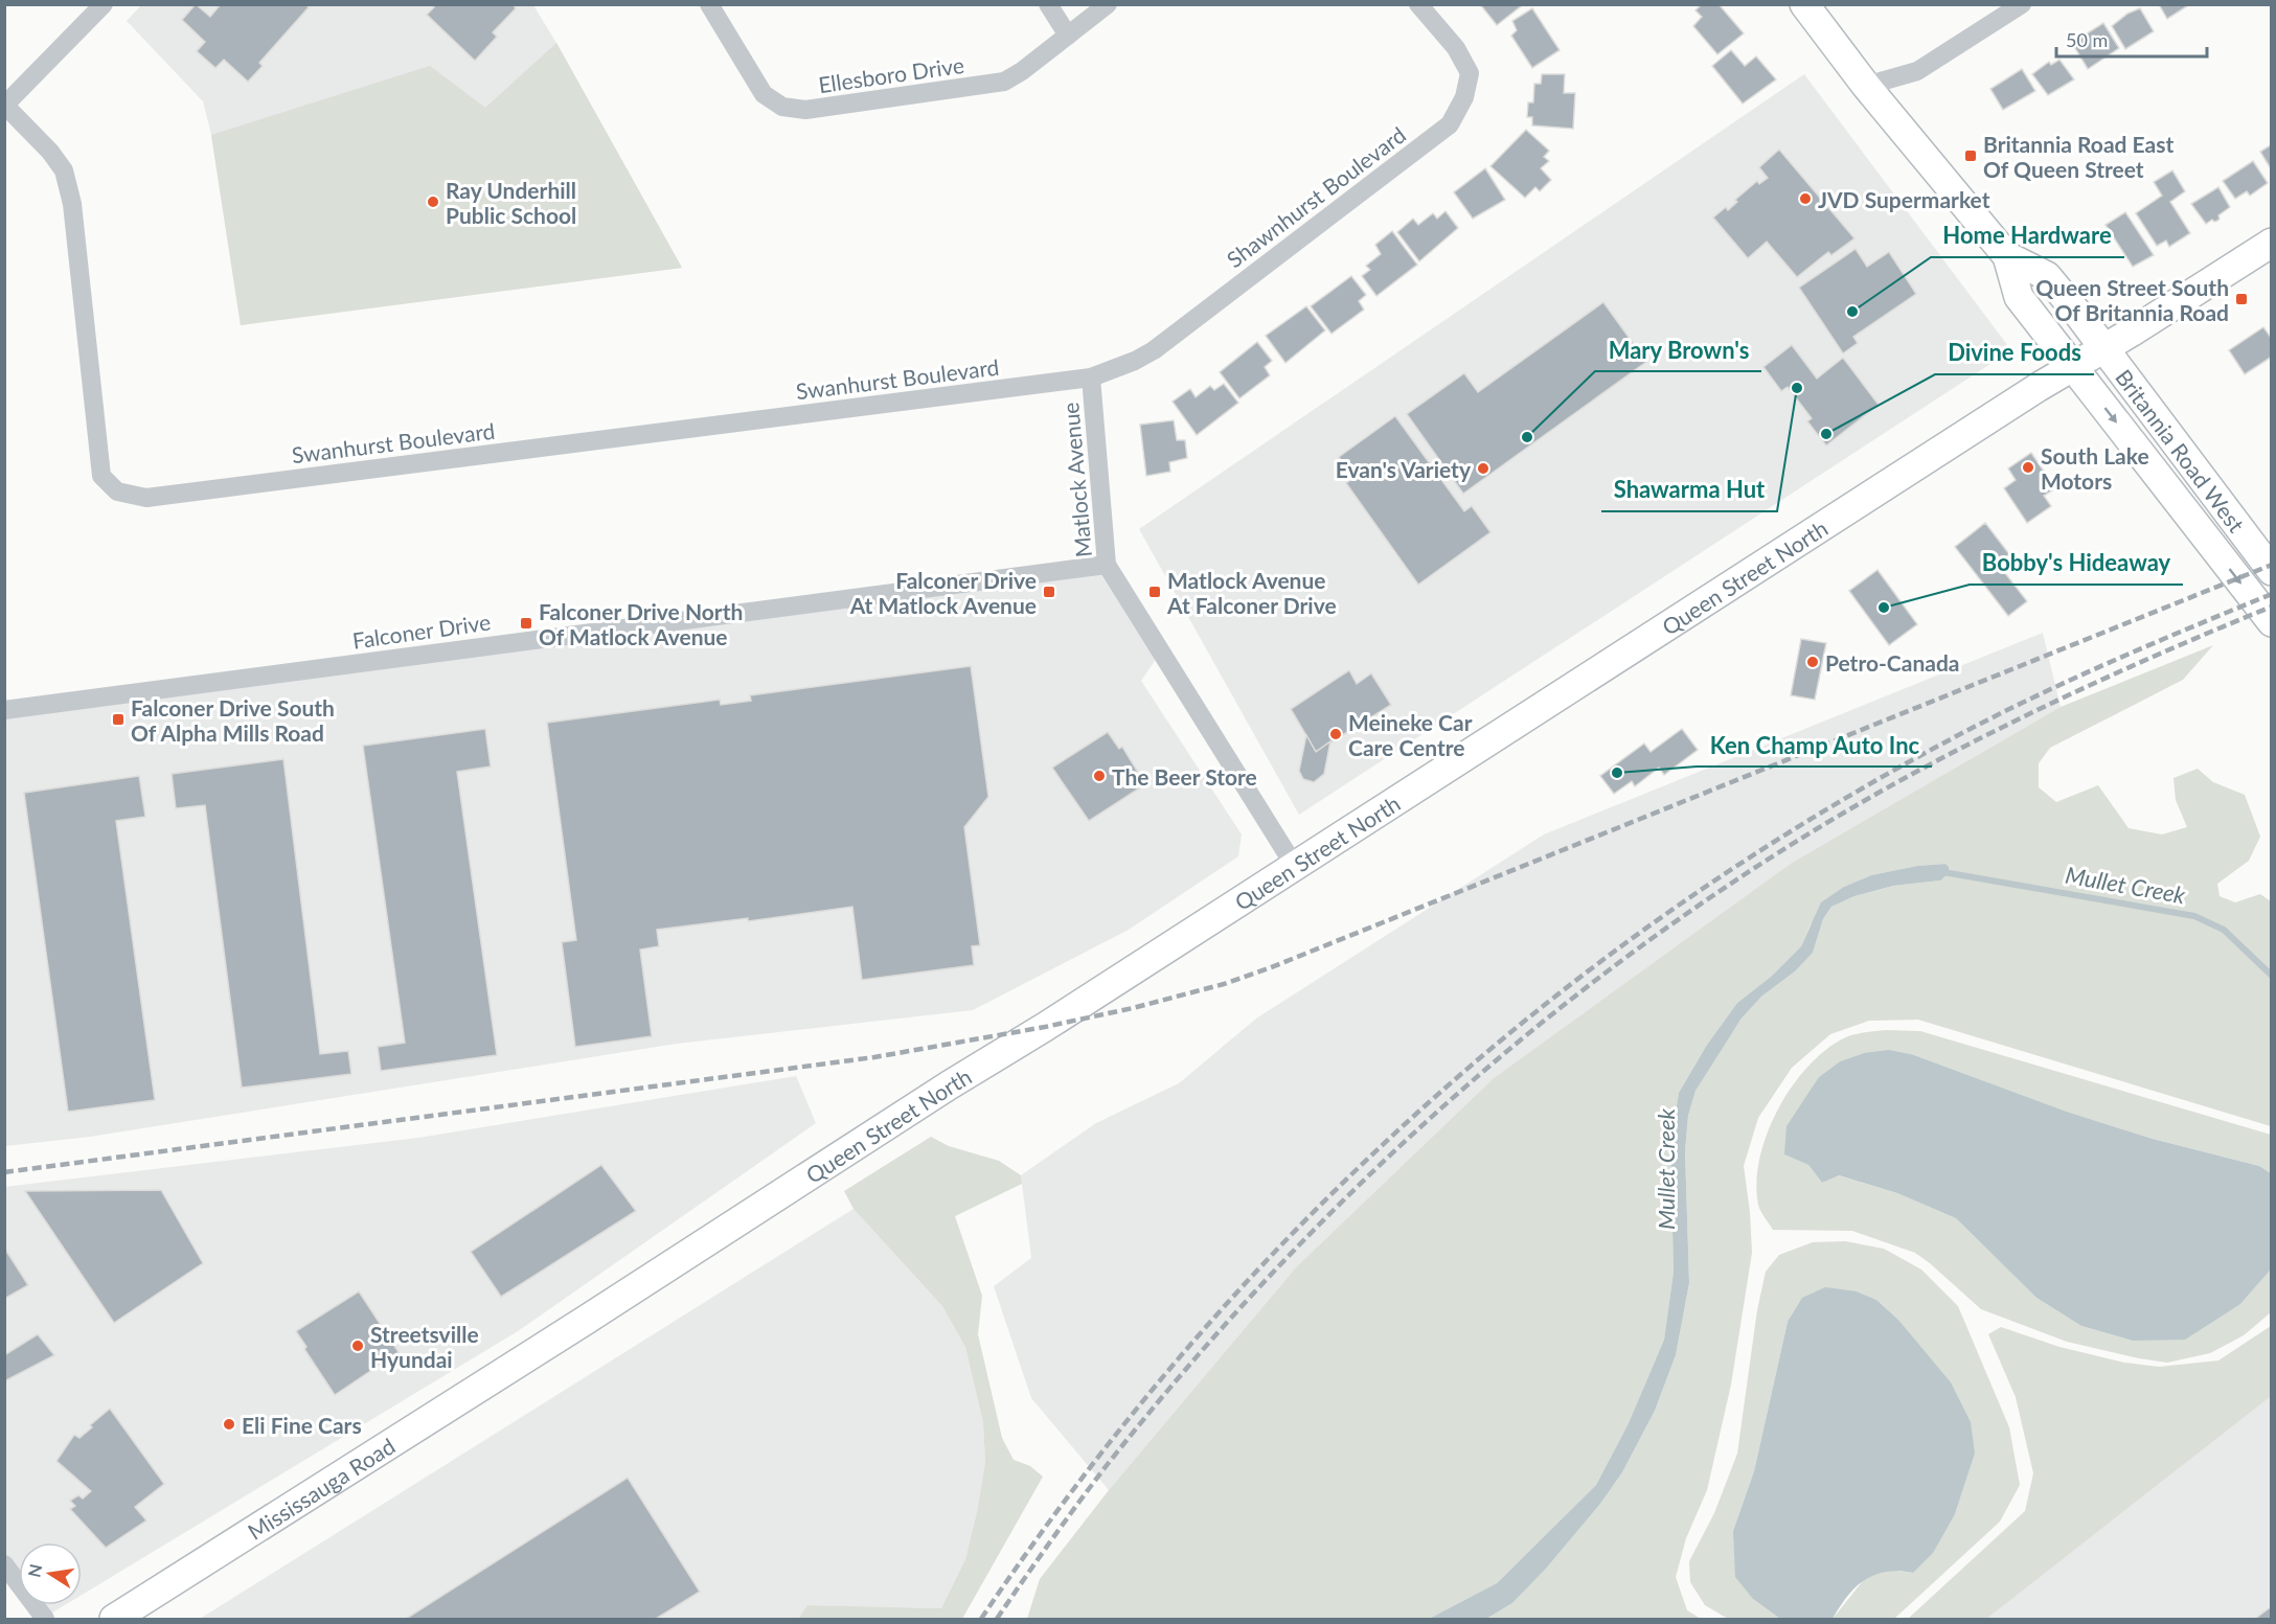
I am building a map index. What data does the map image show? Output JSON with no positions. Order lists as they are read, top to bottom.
{
  "streets": {
    "main road": ["Britannia Road West", "Queen Street North", "Mississauga Road"],
    "street": [
      "Ellesboro Drive",
      "Shawnhurst Boulevard",
      "Swanhurst Boulevard",
      "Matlock Avenue",
      "Falconer Drive"
    ]
  },
  "crossings": [
    ["Shawnhurst Boulevard", "Swanhurst Boulevard"],
    ["Shawnhurst Boulevard", "Matlock Avenue"],
    ["Swanhurst Boulevard", "Matlock Avenue"],
    ["Britannia Road West", "Queen Street North"],
    ["Matlock Avenue", "Queen Street North"],
    ["Matlock Avenue", "Falconer Drive"],
    ["Queen Street North", "Mississauga Road"]
  ],
  "water": ["Mullet Creek"],
  "places": {
    "transit": [
      "Britannia Road East Of Queen Street",
      "Queen Street South Of Britannia Road",
      "Falconer Drive At Matlock Avenue",
      "Matlock Avenue At Falconer Drive",
      "Falconer Drive North Of Matlock Avenue",
      "Falconer Drive South Of Alpha Mills Road"
    ],
    "other": [
      "JVD Supermarket",
      "Ray Underhill Public School",
      "Home Hardware",
      "Shawarma Hut",
      "Divine Foods",
      "Mary Brown's",
      "South Lake Motors",
      "Evan's Variety",
      "Bobby's Hideaway",
      "Petro-Canada",
      "Meineke Car Care Centre",
      "Ken Champ Auto Inc",
      "The Beer Store",
      "Streetsville Hyundai",
      "Eli Fine Cars"
    ]
  },
  "scale_bar": "50 m",
  "north": "left"
}
